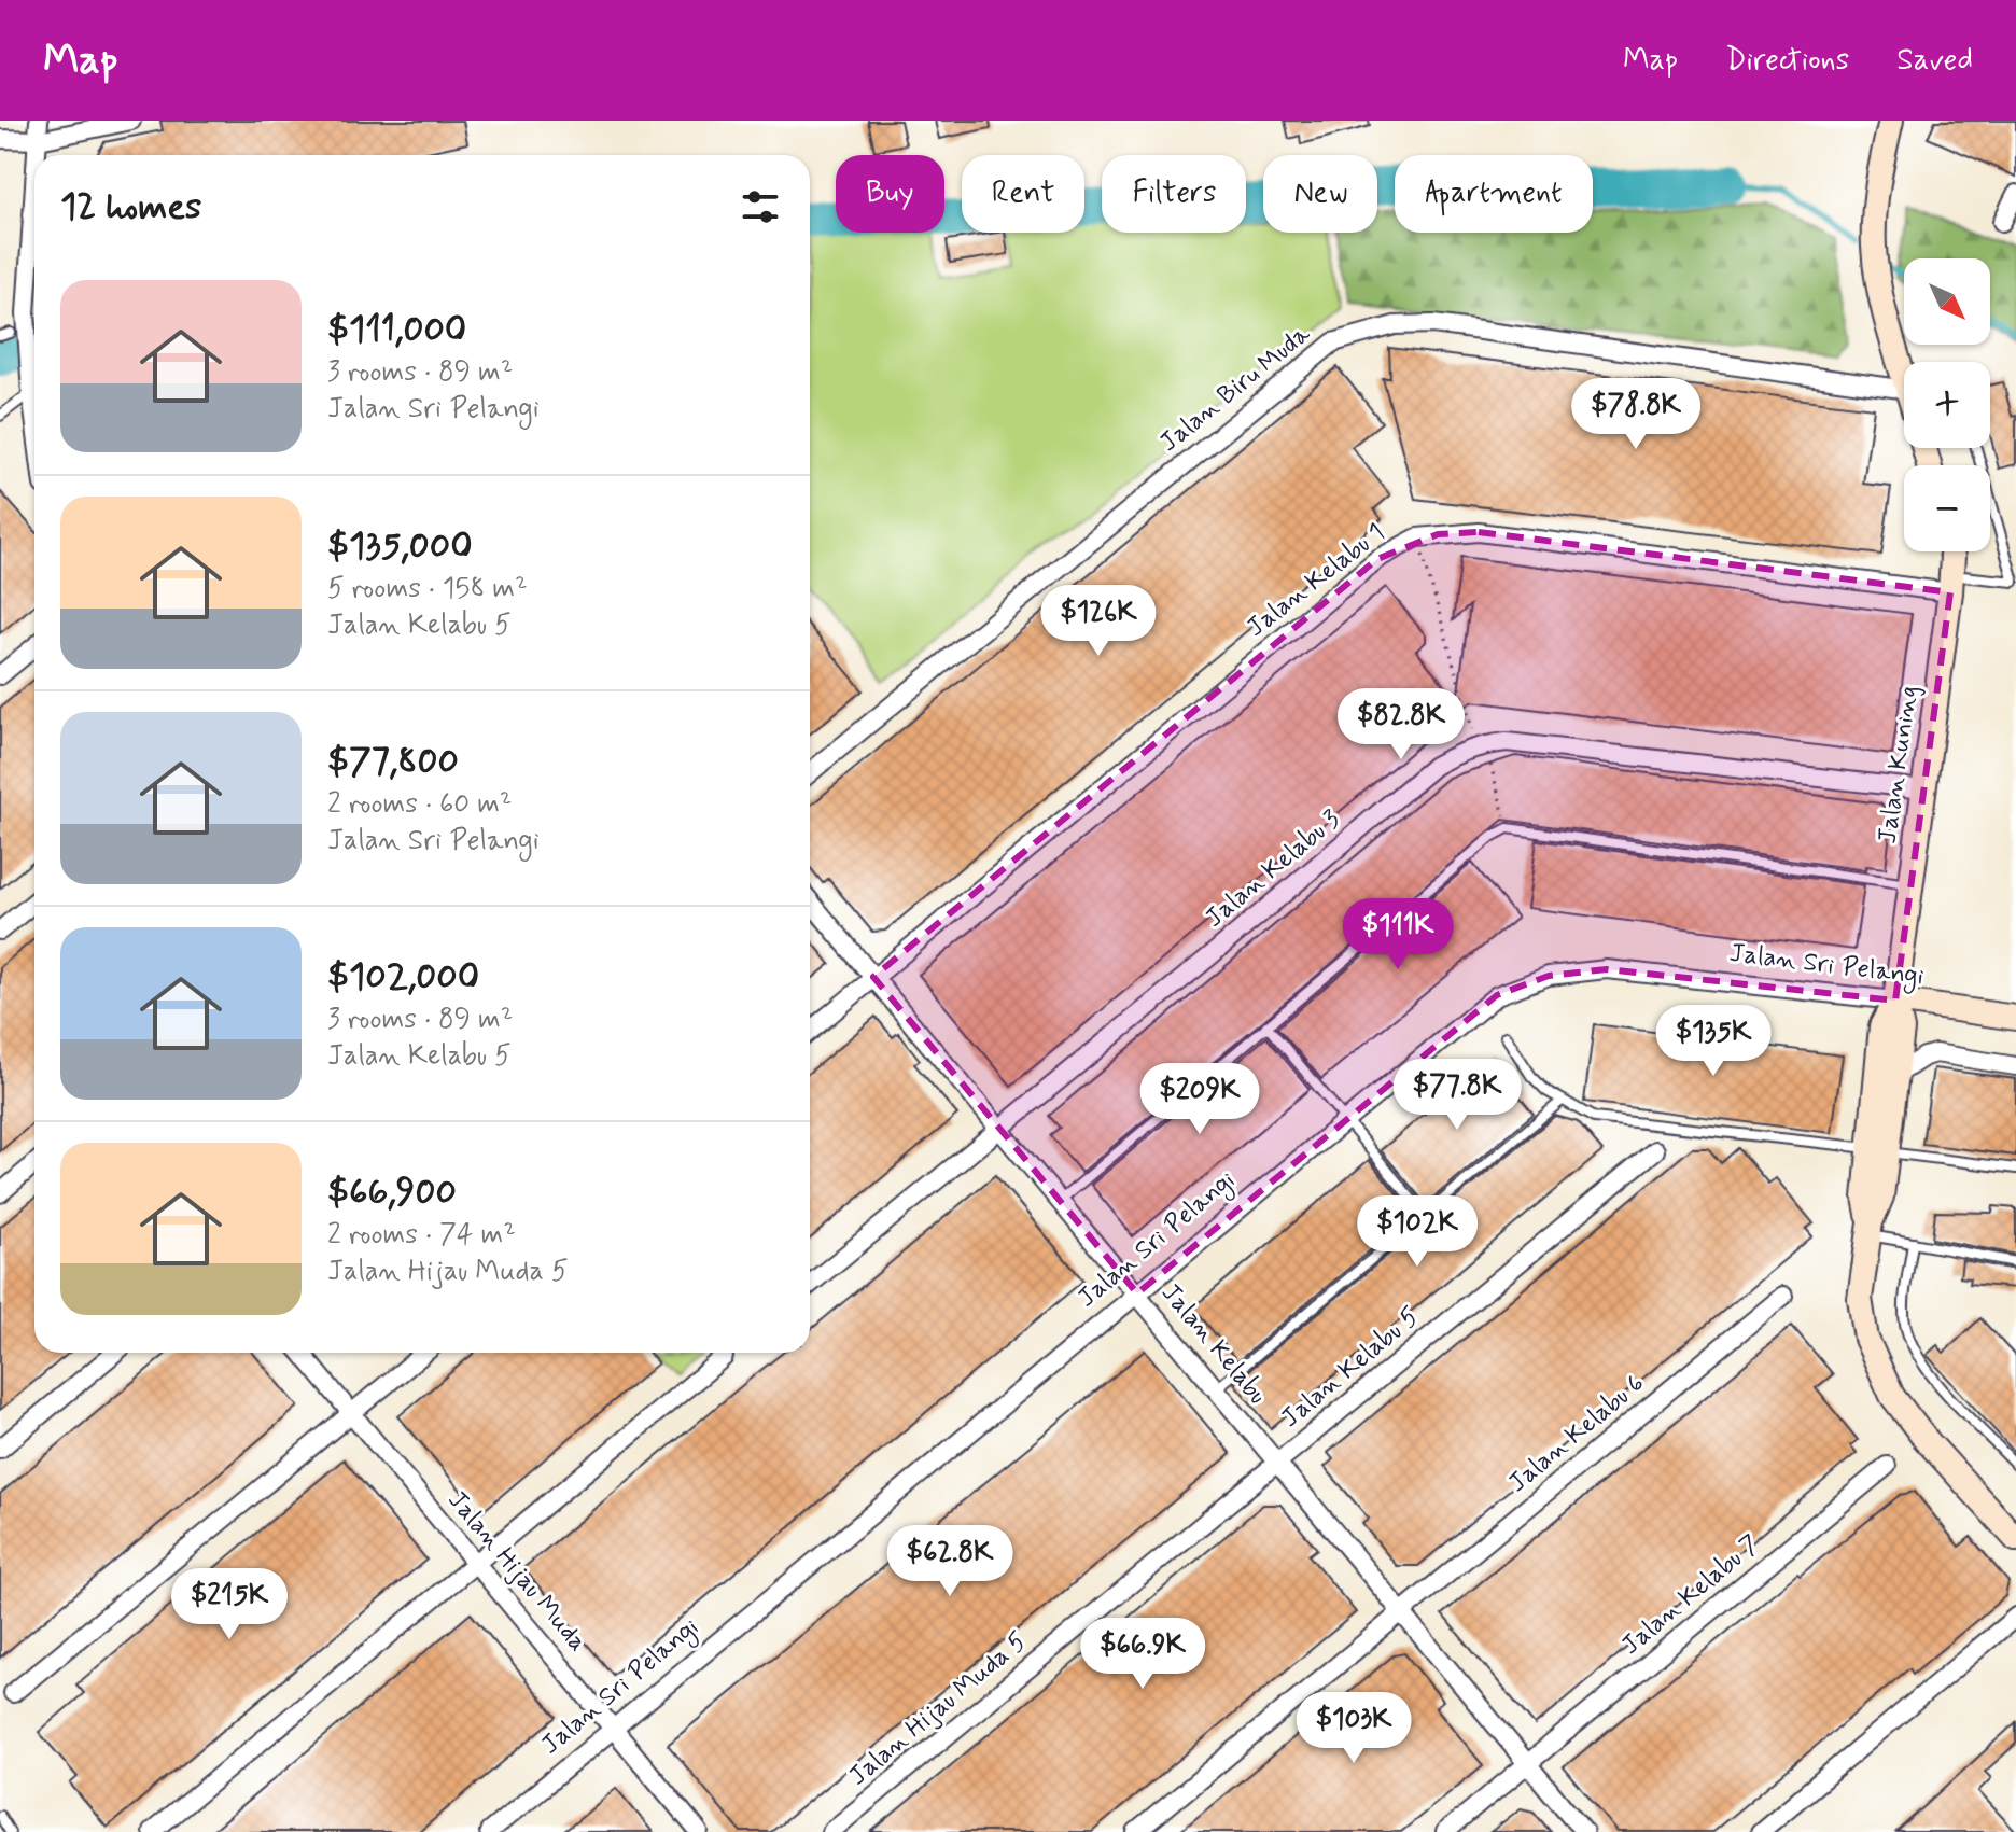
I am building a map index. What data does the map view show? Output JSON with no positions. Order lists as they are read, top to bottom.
{
  "streets": {
    "street": [
      "Jalan Biru Muda",
      "Jalan Kelabu 1",
      "Jalan Kuning",
      "Jalan Kelabu 3",
      "Jalan Sri Pelangi",
      "Jalan Kelabu",
      "Jalan Kelabu 5",
      "Jalan Kelabu 6",
      "Jalan Hijau Muda",
      "Jalan Kelabu 7",
      "Jalan Hijau Muda 5"
    ]
  },
  "crossings": [
    ["Jalan Kelabu 1", "Jalan Kuning"],
    ["Jalan Kelabu 1", "Jalan Kelabu"],
    ["Jalan Kuning", "Jalan Kelabu 3"],
    ["Jalan Kuning", "Jalan Sri Pelangi"],
    ["Jalan Kelabu 3", "Jalan Kelabu"],
    ["Jalan Sri Pelangi", "Jalan Kelabu"],
    ["Jalan Sri Pelangi", "Jalan Hijau Muda"],
    ["Jalan Kelabu", "Jalan Kelabu 5"],
    ["Jalan Kelabu", "Jalan Kelabu 6"],
    ["Jalan Kelabu", "Jalan Kelabu 7"],
    ["Jalan Kelabu", "Jalan Hijau Muda 5"],
    ["Jalan Kelabu 5", "Jalan Hijau Muda 5"]
  ],
  "north": "bottom right",
  "page": {
    "header": "Map",
    "nav": ["Map", "Directions", "Saved"],
    "chip": [
      "Buy",
      "Rent",
      "Filters",
      "New",
      "Apartment"
    ],
    "heading": "12 homes",
    "map_buttons": ["+", "−"],
    "list": [
      {
        "name": "$111,000",
        "note": "3 rooms · 89 m² · Jalan Sri Pelangi"
      },
      {
        "name": "$135,000",
        "note": "5 rooms · 158 m² · Jalan Kelabu 5"
      },
      {
        "name": "$77,800",
        "note": "2 rooms · 60 m² · Jalan Sri Pelangi"
      },
      {
        "name": "$102,000",
        "note": "3 rooms · 89 m² · Jalan Kelabu 5"
      },
      {
        "name": "$66,900",
        "note": "2 rooms · 74 m² · Jalan Hijau Muda 5"
      }
    ],
    "price": [
      "$78.8K",
      "$126K",
      "$82.8K",
      "$111K",
      "$135K",
      "$77.8K",
      "$209K",
      "$102K",
      "$62.8K",
      "$215K",
      "$66.9K",
      "$103K"
    ]
  }
}
